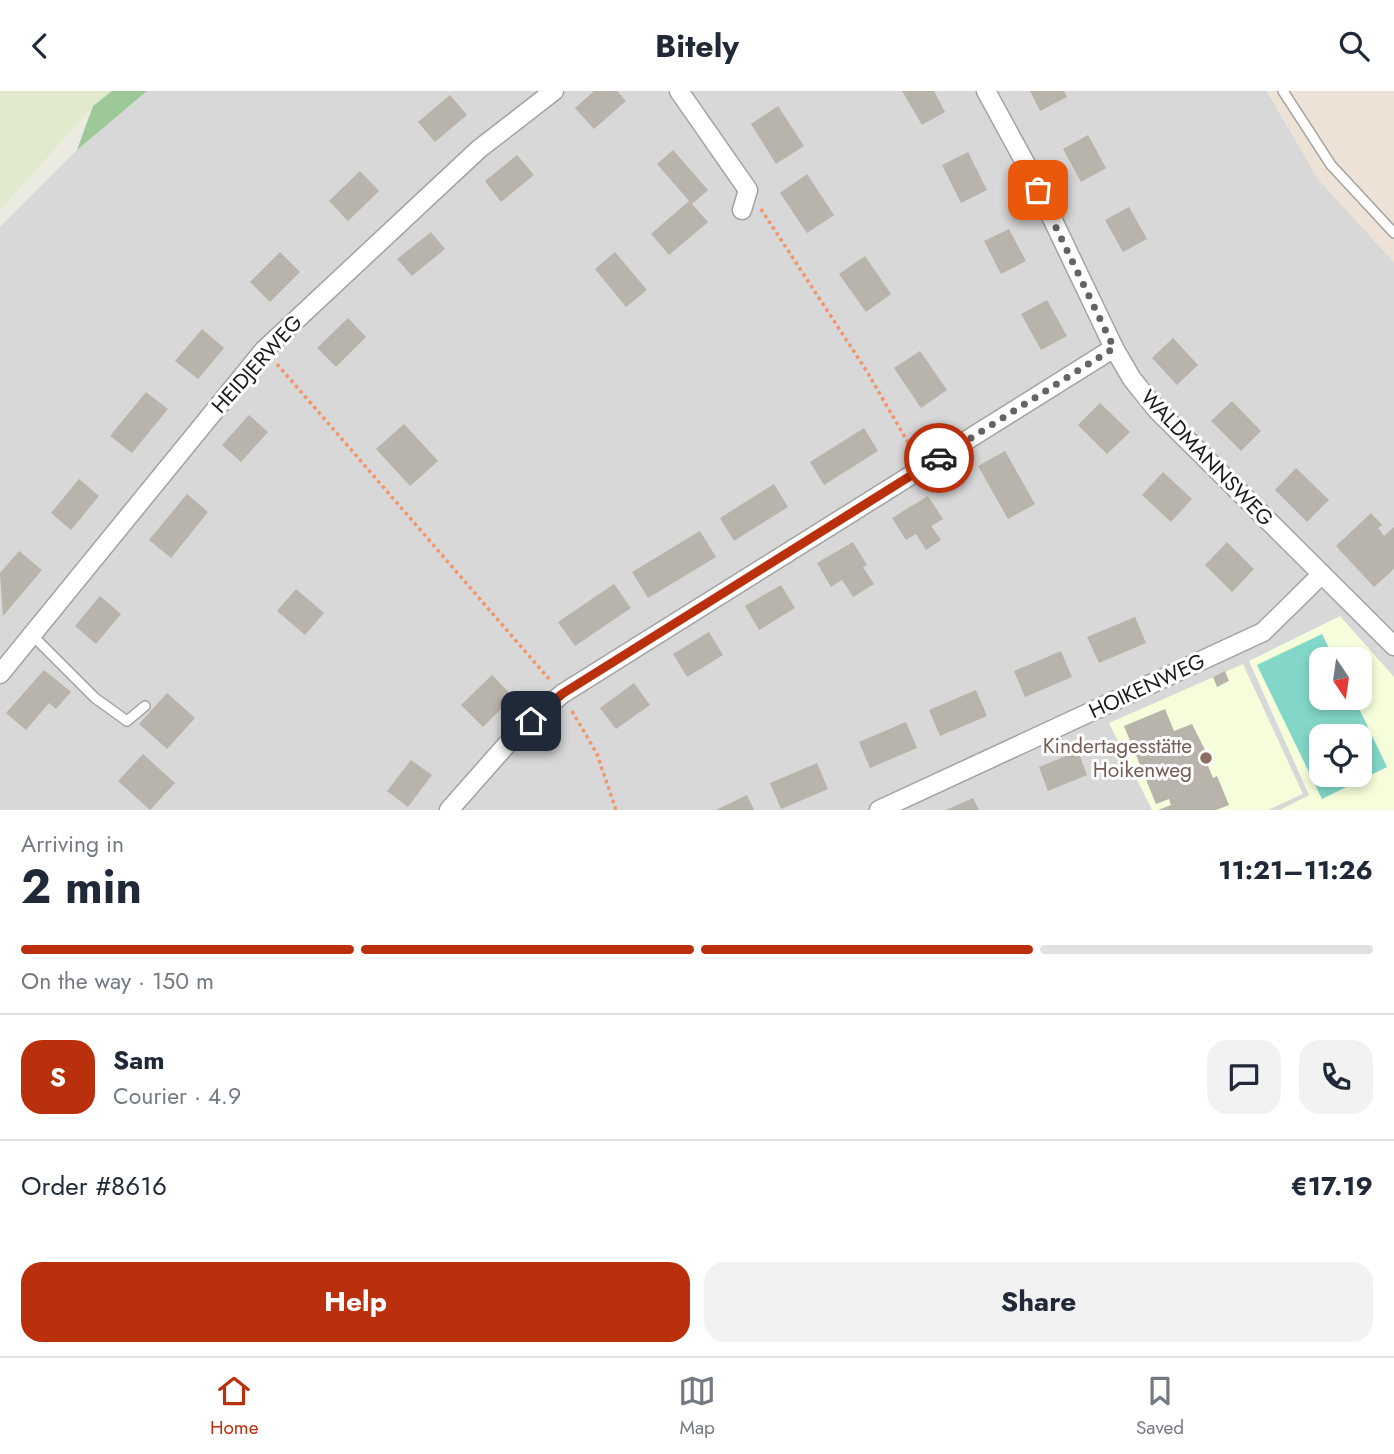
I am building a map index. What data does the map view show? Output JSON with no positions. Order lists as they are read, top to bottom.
{
  "streets": {
    "street": ["HEIDJERWEG", "WALDMANNSWEG", "HOIKENWEG"]
  },
  "crossings": [
    ["WALDMANNSWEG", "HOIKENWEG"]
  ],
  "places": ["Kindertagesstätte Hoikenweg"],
  "north": "bottom",
  "page": {
    "header": "Bitely",
    "heading": ["2 min", "Arriving in", "11:21–11:26"],
    "panel": [
      "Sam",
      "Courier · 4.9",
      "Order #8616",
      "€17.19"
    ],
    "bar": "On the way · 150 m",
    "round": "S",
    "buttons": ["Help", "Share"],
    "tabs": ["Home", "Map", "Saved"]
  }
}
